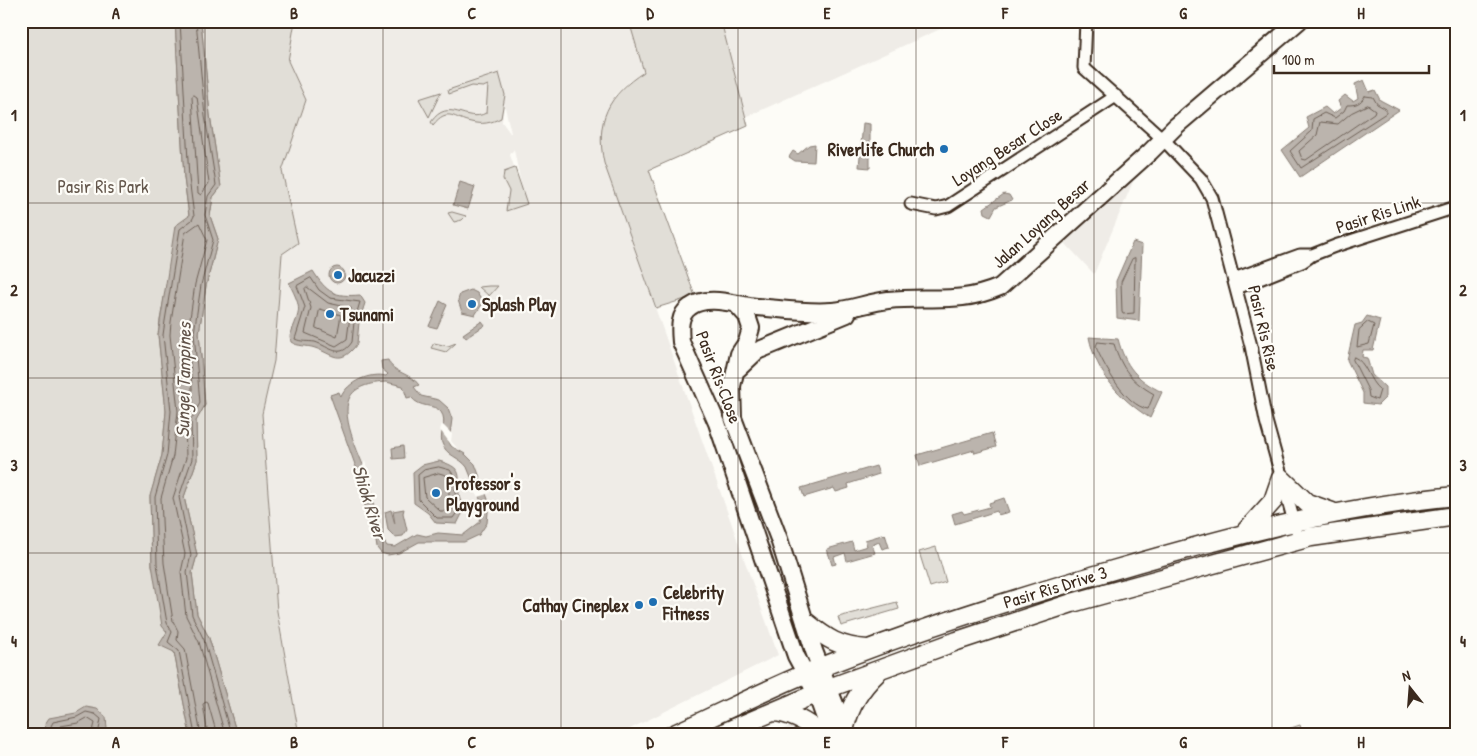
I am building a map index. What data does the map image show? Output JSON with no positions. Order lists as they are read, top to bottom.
{
  "streets": {
    "main road": ["Pasir Ris Drive 3"],
    "street": [
      "Loyang Besar Close",
      "Pasir Ris Link",
      "Jalan Loyang Besar",
      "Pasir Ris Rise",
      "Pasir Ris Close"
    ]
  },
  "crossings": [
    ["Pasir Ris Link", "Pasir Ris Rise"],
    ["Jalan Loyang Besar", "Pasir Ris Rise"],
    ["Jalan Loyang Besar", "Pasir Ris Close"],
    ["Pasir Ris Rise", "Pasir Ris Drive 3"],
    ["Pasir Ris Close", "Pasir Ris Drive 3"]
  ],
  "water": ["Sungei Tampines", "Shiok River"],
  "parks": ["Pasir Ris Park"],
  "places": [
    "Riverlife Church",
    "Jacuzzi",
    "Splash Play",
    "Tsunami",
    "Professor's Playground",
    "Celebrity Fitness",
    "Cathay Cineplex"
  ],
  "scale_bar": "100 m",
  "north": "top",
  "grid": {
    "columns": [
      "A",
      "B",
      "C",
      "D",
      "E",
      "F",
      "G",
      "H"
    ],
    "rows": [
      "1",
      "2",
      "3",
      "4"
    ]
  }
}
